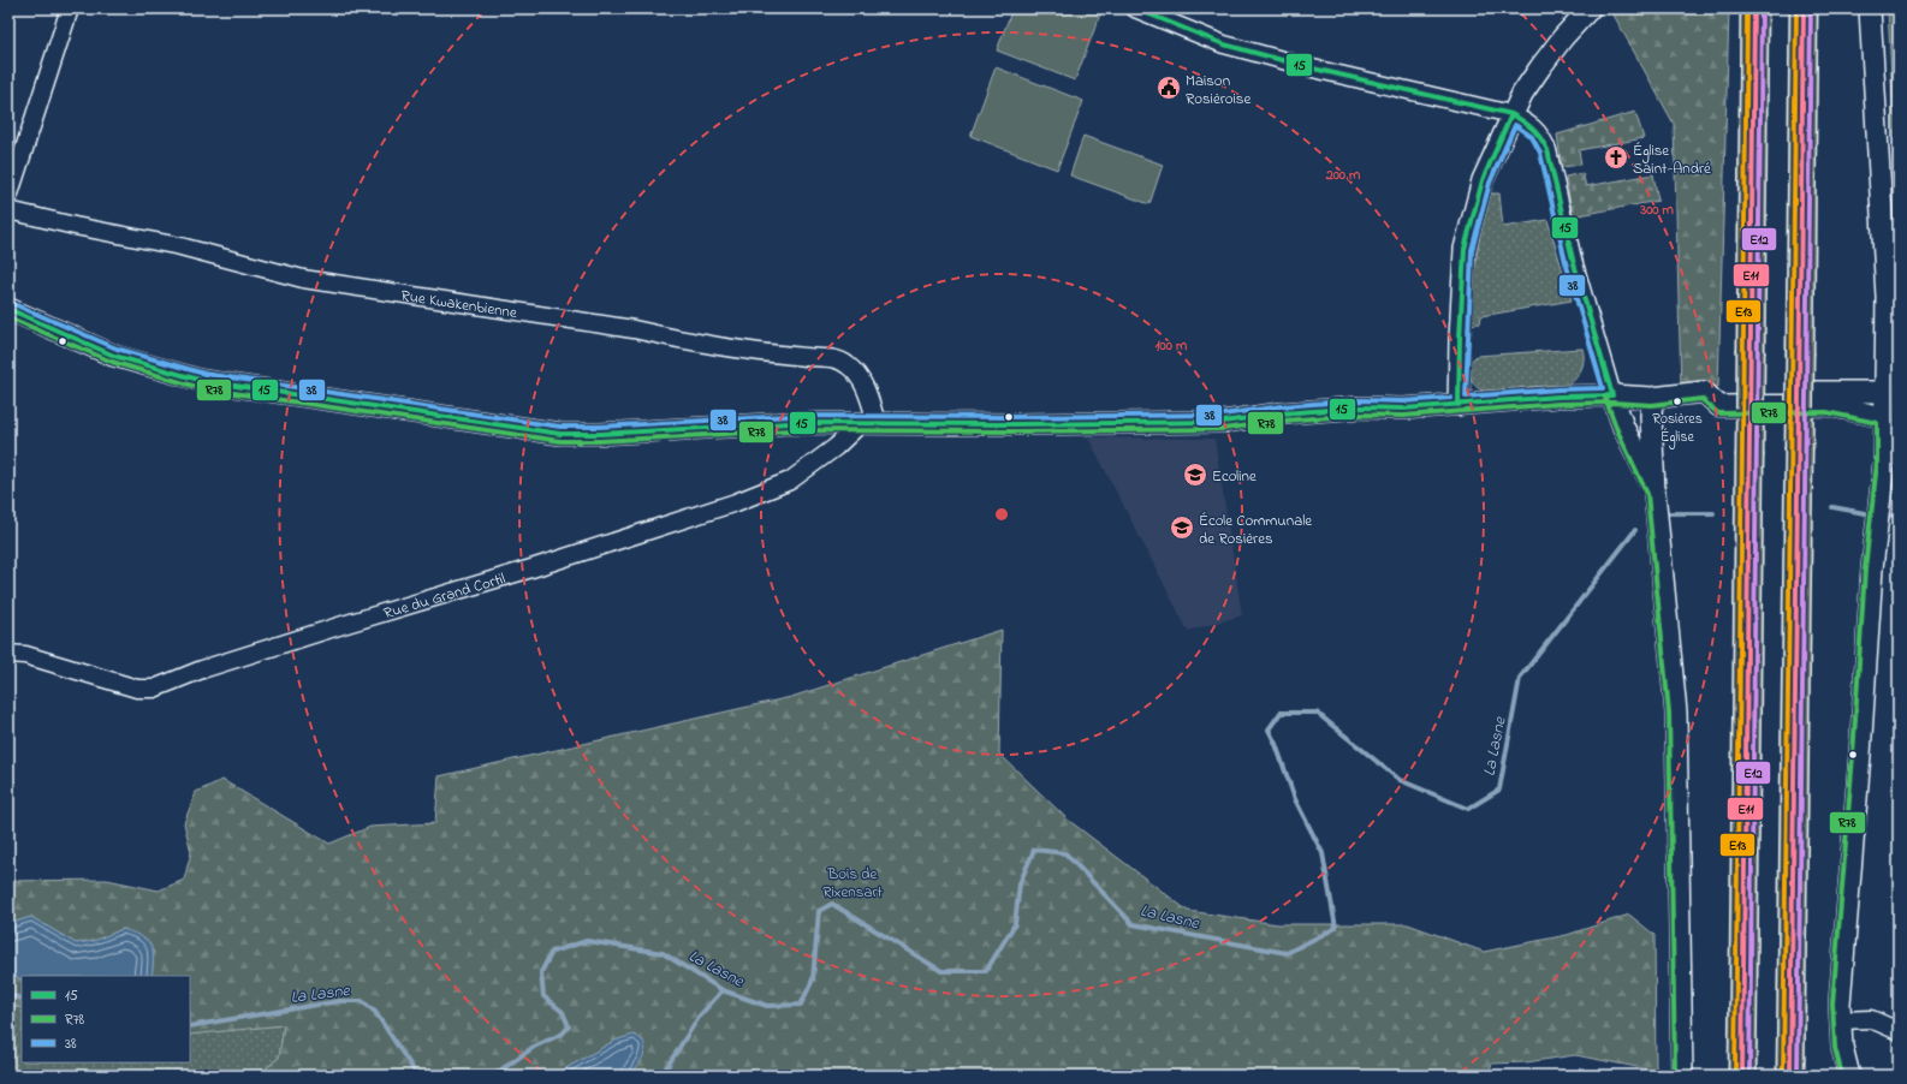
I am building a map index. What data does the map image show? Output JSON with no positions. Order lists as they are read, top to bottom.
{
  "streets": {
    "street": ["Rue Kwakenbienne", "Rue du Grand Cortil"]
  },
  "crossings": [
    ["Rue Kwakenbienne", "Rue du Grand Cortil"]
  ],
  "water": ["La Lasne"],
  "parks": ["Bois de Rixensart"],
  "places": {
    "public building": ["Maison Rosièroise"],
    "church": ["Église Saint-André"],
    "other": ["Rosières Église"],
    "school or university": ["Ecoline", "École Communale de Rosières"]
  },
  "lines": [
    "transit line 15",
    "transit line E11",
    "transit line E12",
    "transit line E13",
    "transit line 38",
    "transit line R78"
  ],
  "legend": ["15", "R78", "38"],
  "rings": ["200 m", "300 m", "100 m"]
}
